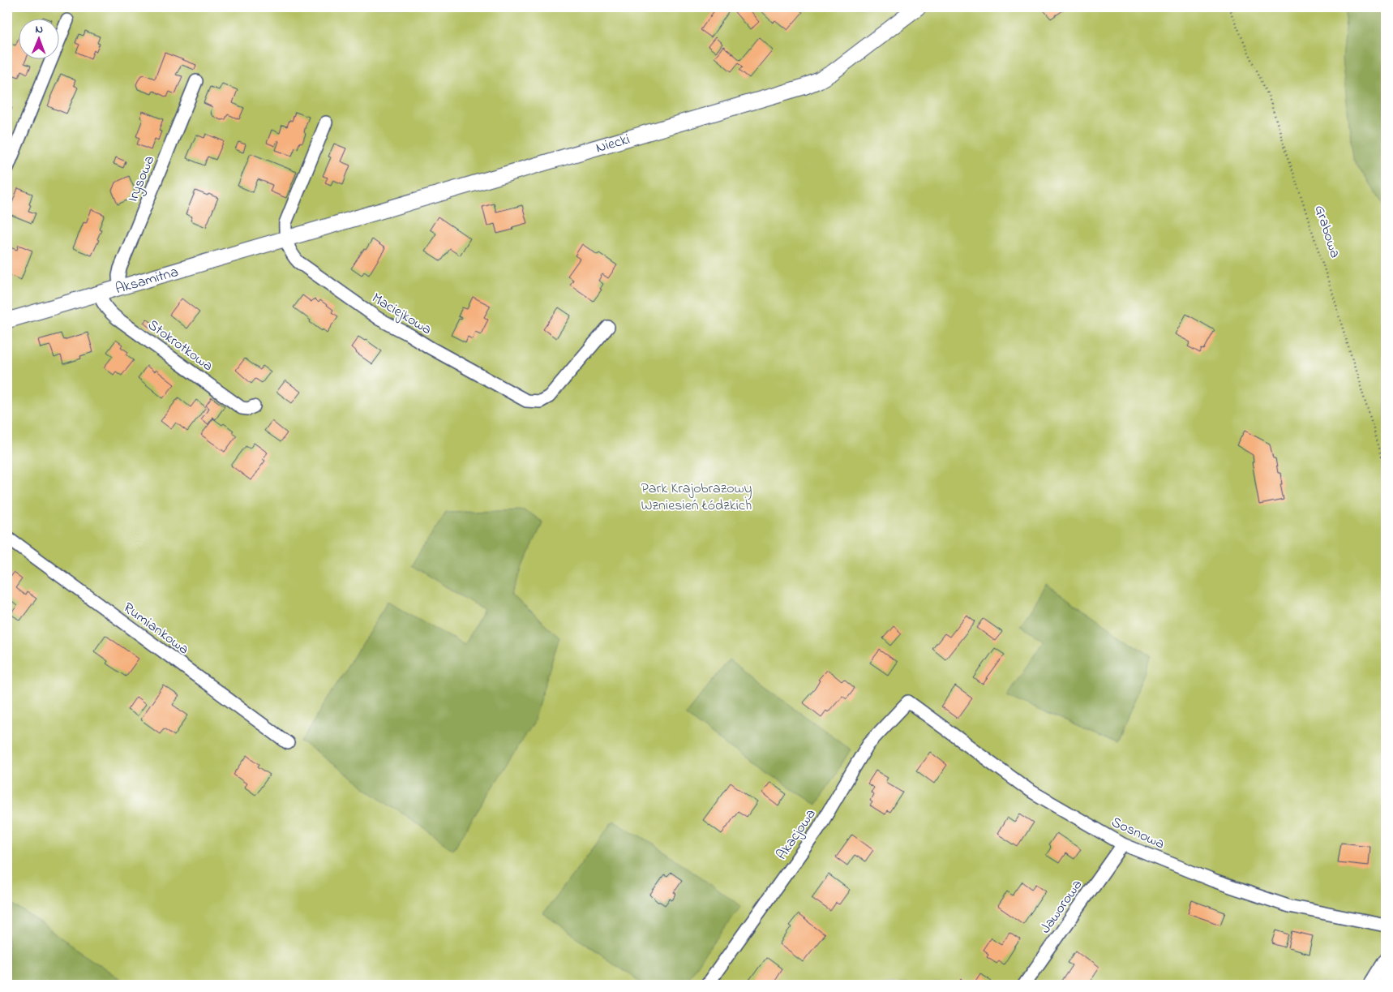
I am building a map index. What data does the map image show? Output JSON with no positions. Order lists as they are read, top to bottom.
{
  "streets": {
    "street": [
      "Niecki",
      "Irysowa",
      "Aksamitna",
      "Maciejkowa",
      "Stokrotkowa",
      "Rumiankowa",
      "Sosnowa",
      "Akacjowa",
      "Jaworowa"
    ],
    "path": ["Grabowa"]
  },
  "crossings": [
    ["Niecki", "Aksamitna"],
    ["Niecki", "Maciejkowa"],
    ["Irysowa", "Aksamitna"],
    ["Aksamitna", "Maciejkowa"],
    ["Aksamitna", "Stokrotkowa"],
    ["Sosnowa", "Akacjowa"],
    ["Sosnowa", "Jaworowa"]
  ],
  "parks": ["Park Krajobrazowy Wzniesień Łódzkich"],
  "north": "top"
}
